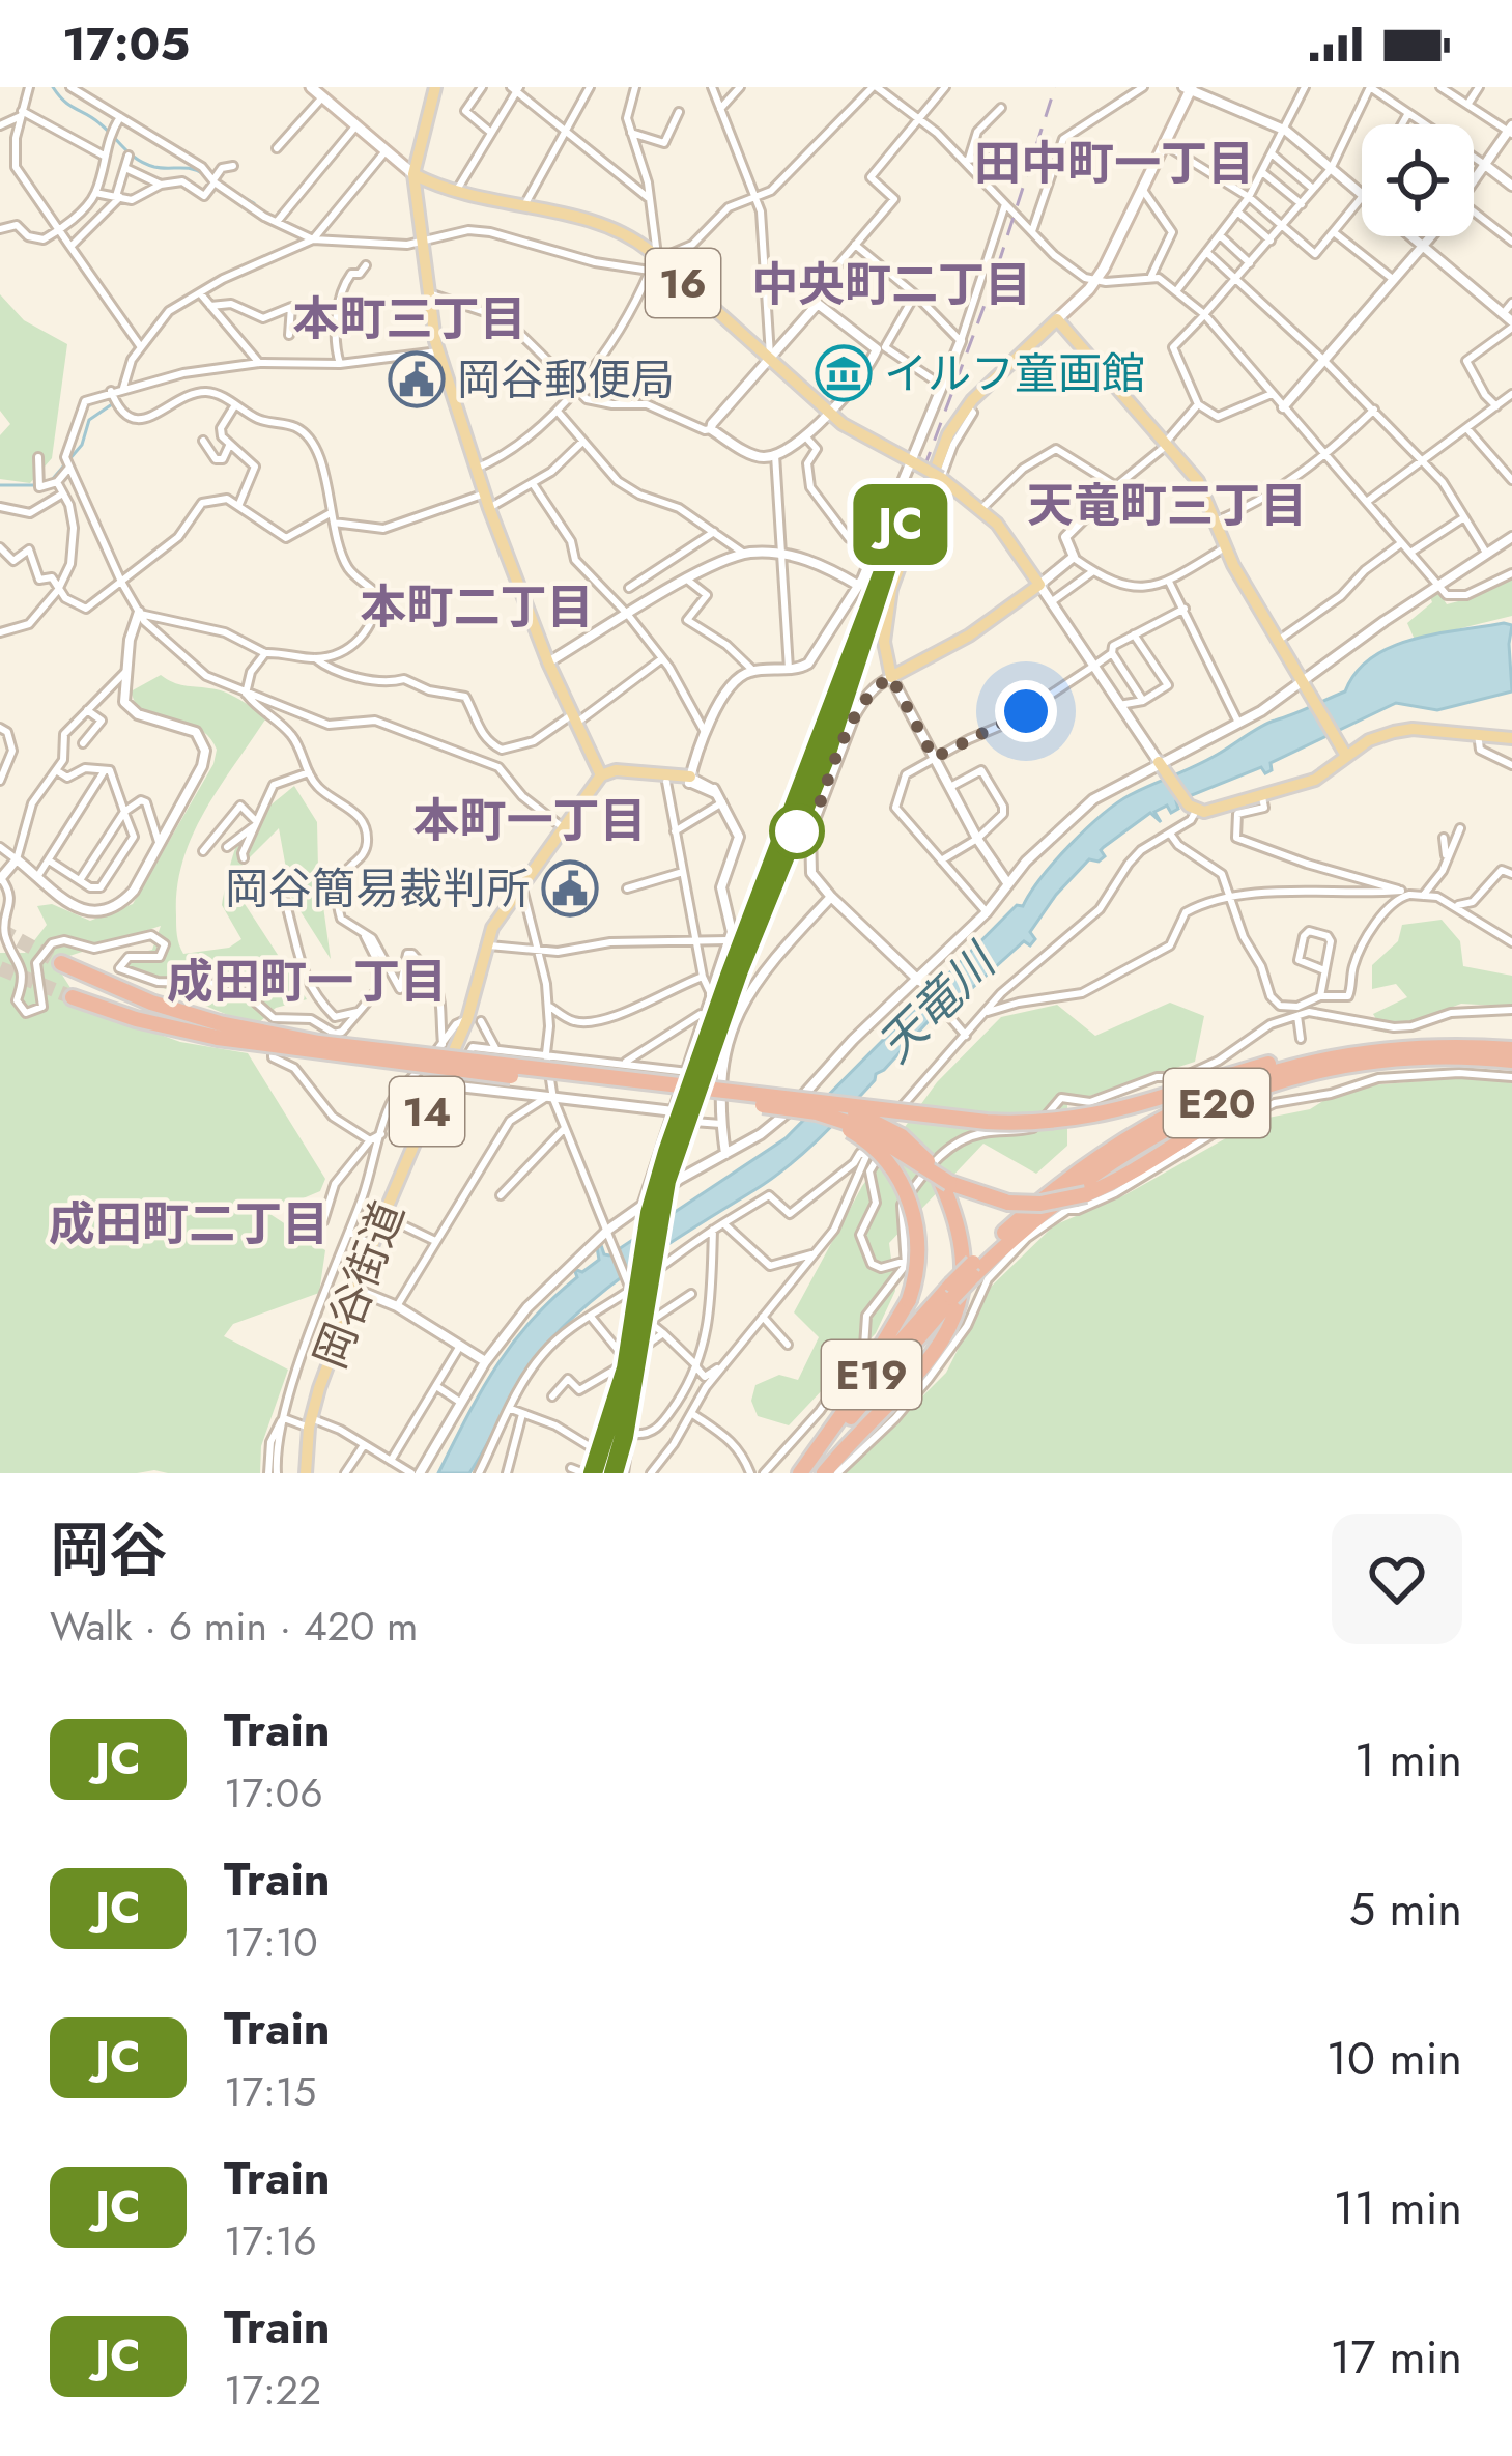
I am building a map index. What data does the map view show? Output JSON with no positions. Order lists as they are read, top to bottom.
{
  "streets": {
    "highway": ["E20", "E19"],
    "main road": ["16", "14", "岡谷街道"]
  },
  "crossings": [
    ["E20", "E19"]
  ],
  "districts": [
    "田中町一丁目",
    "中央町二丁目",
    "本町三丁目",
    "天竜町三丁目",
    "本町二丁目",
    "本町一丁目",
    "成田町一丁目",
    "成田町二丁目"
  ],
  "water": ["天竜川"],
  "places": {
    "museum": ["イルフ童画館"],
    "public building": ["岡谷郵便局", "岡谷簡易裁判所"]
  },
  "page": {
    "status": "17:05",
    "on_map": "JC",
    "heading": ["岡谷", "Walk · 6 min · 420 m"],
    "list": [
      {
        "mark": "JC",
        "name": "Train",
        "note": "17:06",
        "value": "1 min"
      },
      {
        "mark": "JC",
        "name": "Train",
        "note": "17:10",
        "value": "5 min"
      },
      {
        "mark": "JC",
        "name": "Train",
        "note": "17:15",
        "value": "10 min"
      },
      {
        "mark": "JC",
        "name": "Train",
        "note": "17:16",
        "value": "11 min"
      },
      {
        "mark": "JC",
        "name": "Train",
        "note": "17:22",
        "value": "17 min"
      }
    ]
  }
}
